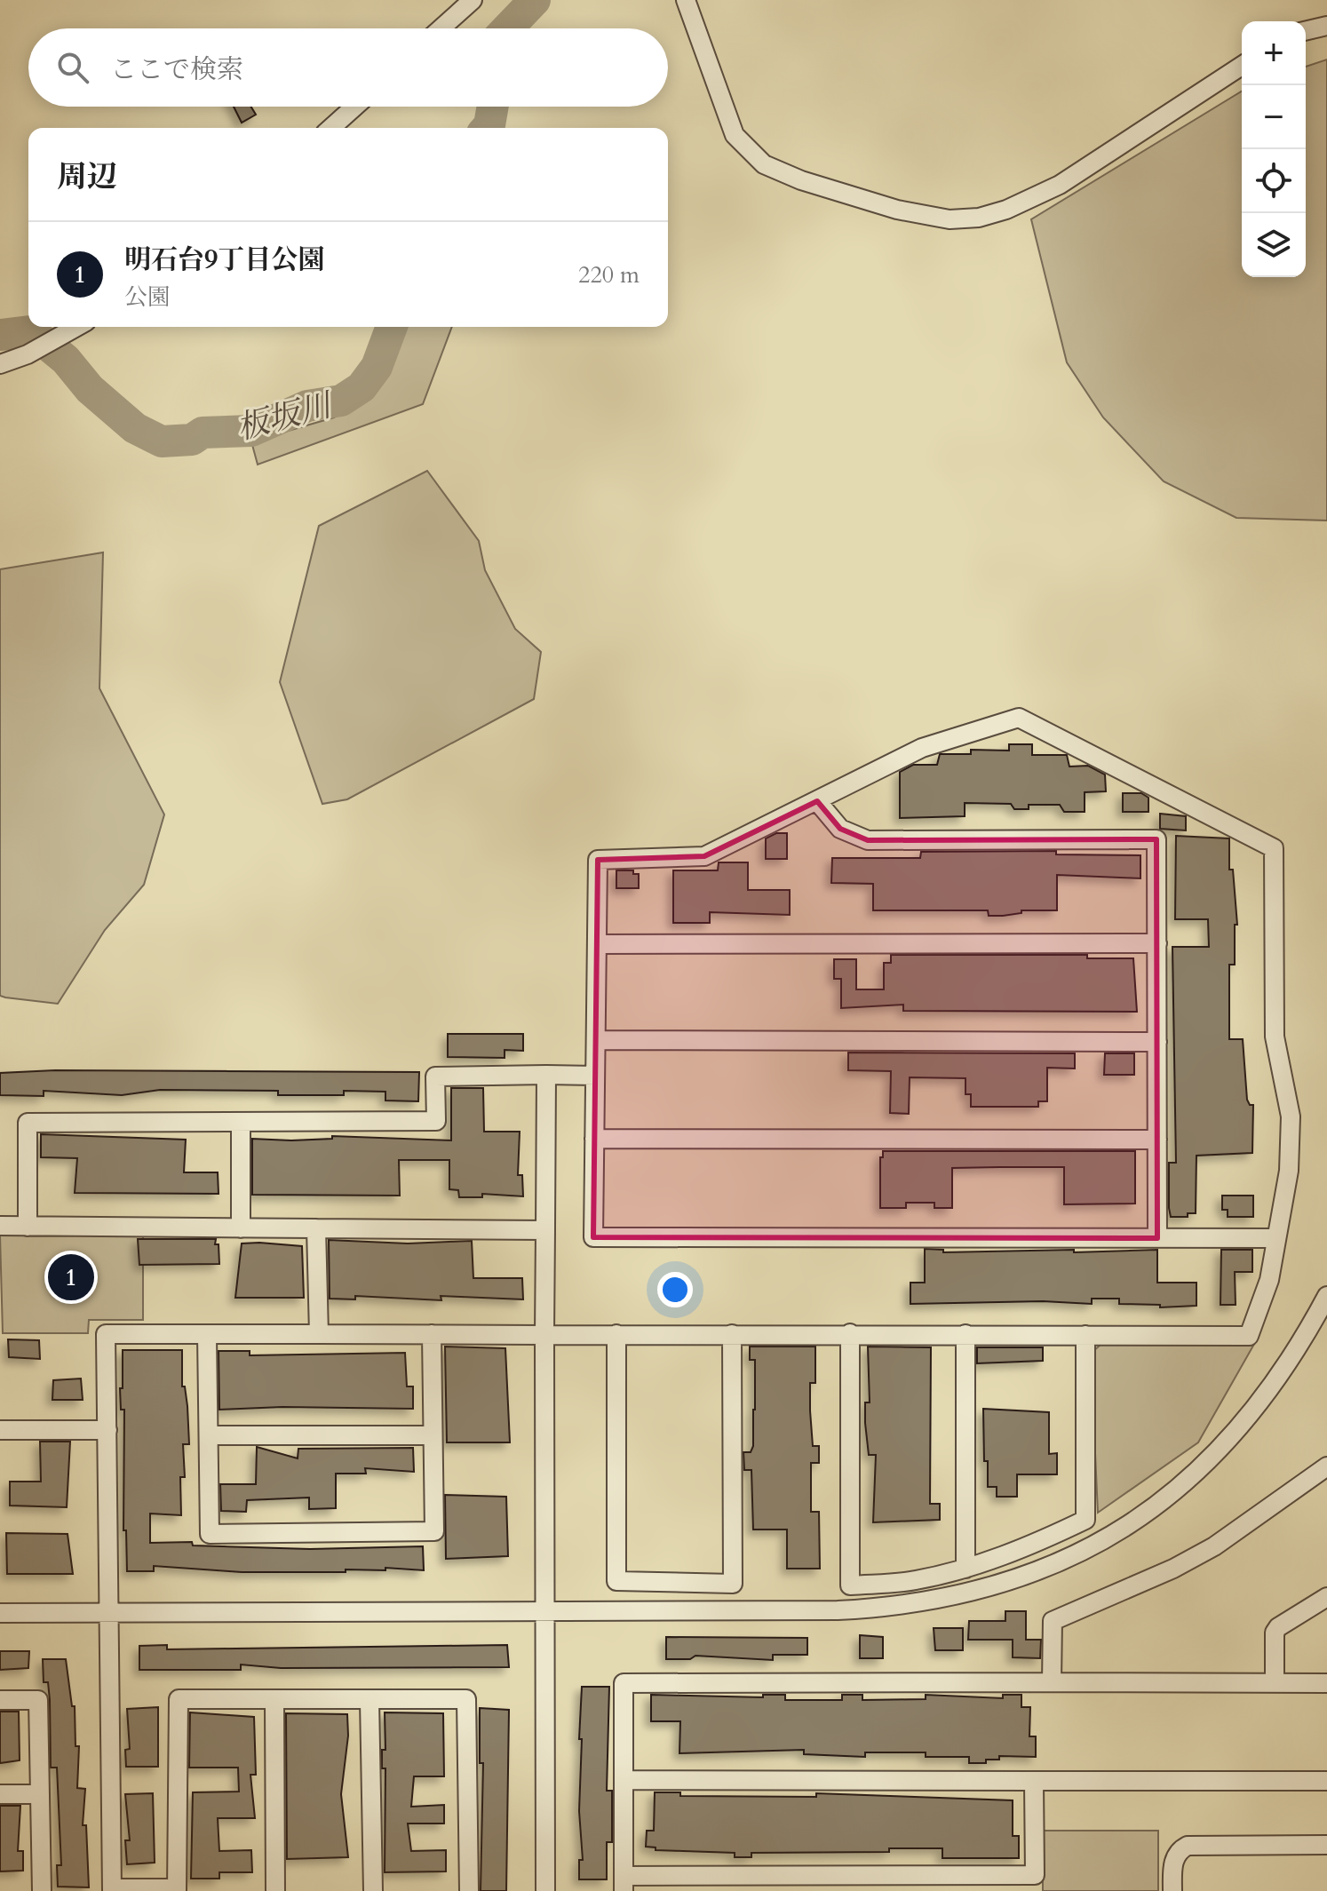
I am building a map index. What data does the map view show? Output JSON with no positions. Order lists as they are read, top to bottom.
{
  "water": ["板坂川"],
  "page": {
    "map_buttons": ["+", "−"],
    "search": "ここで検索",
    "heading": "周辺",
    "list": [
      {
        "mark": "1",
        "name": "明石台9丁目公園",
        "note": "公園",
        "value": "220 m"
      }
    ],
    "pins": "1"
  }
}
